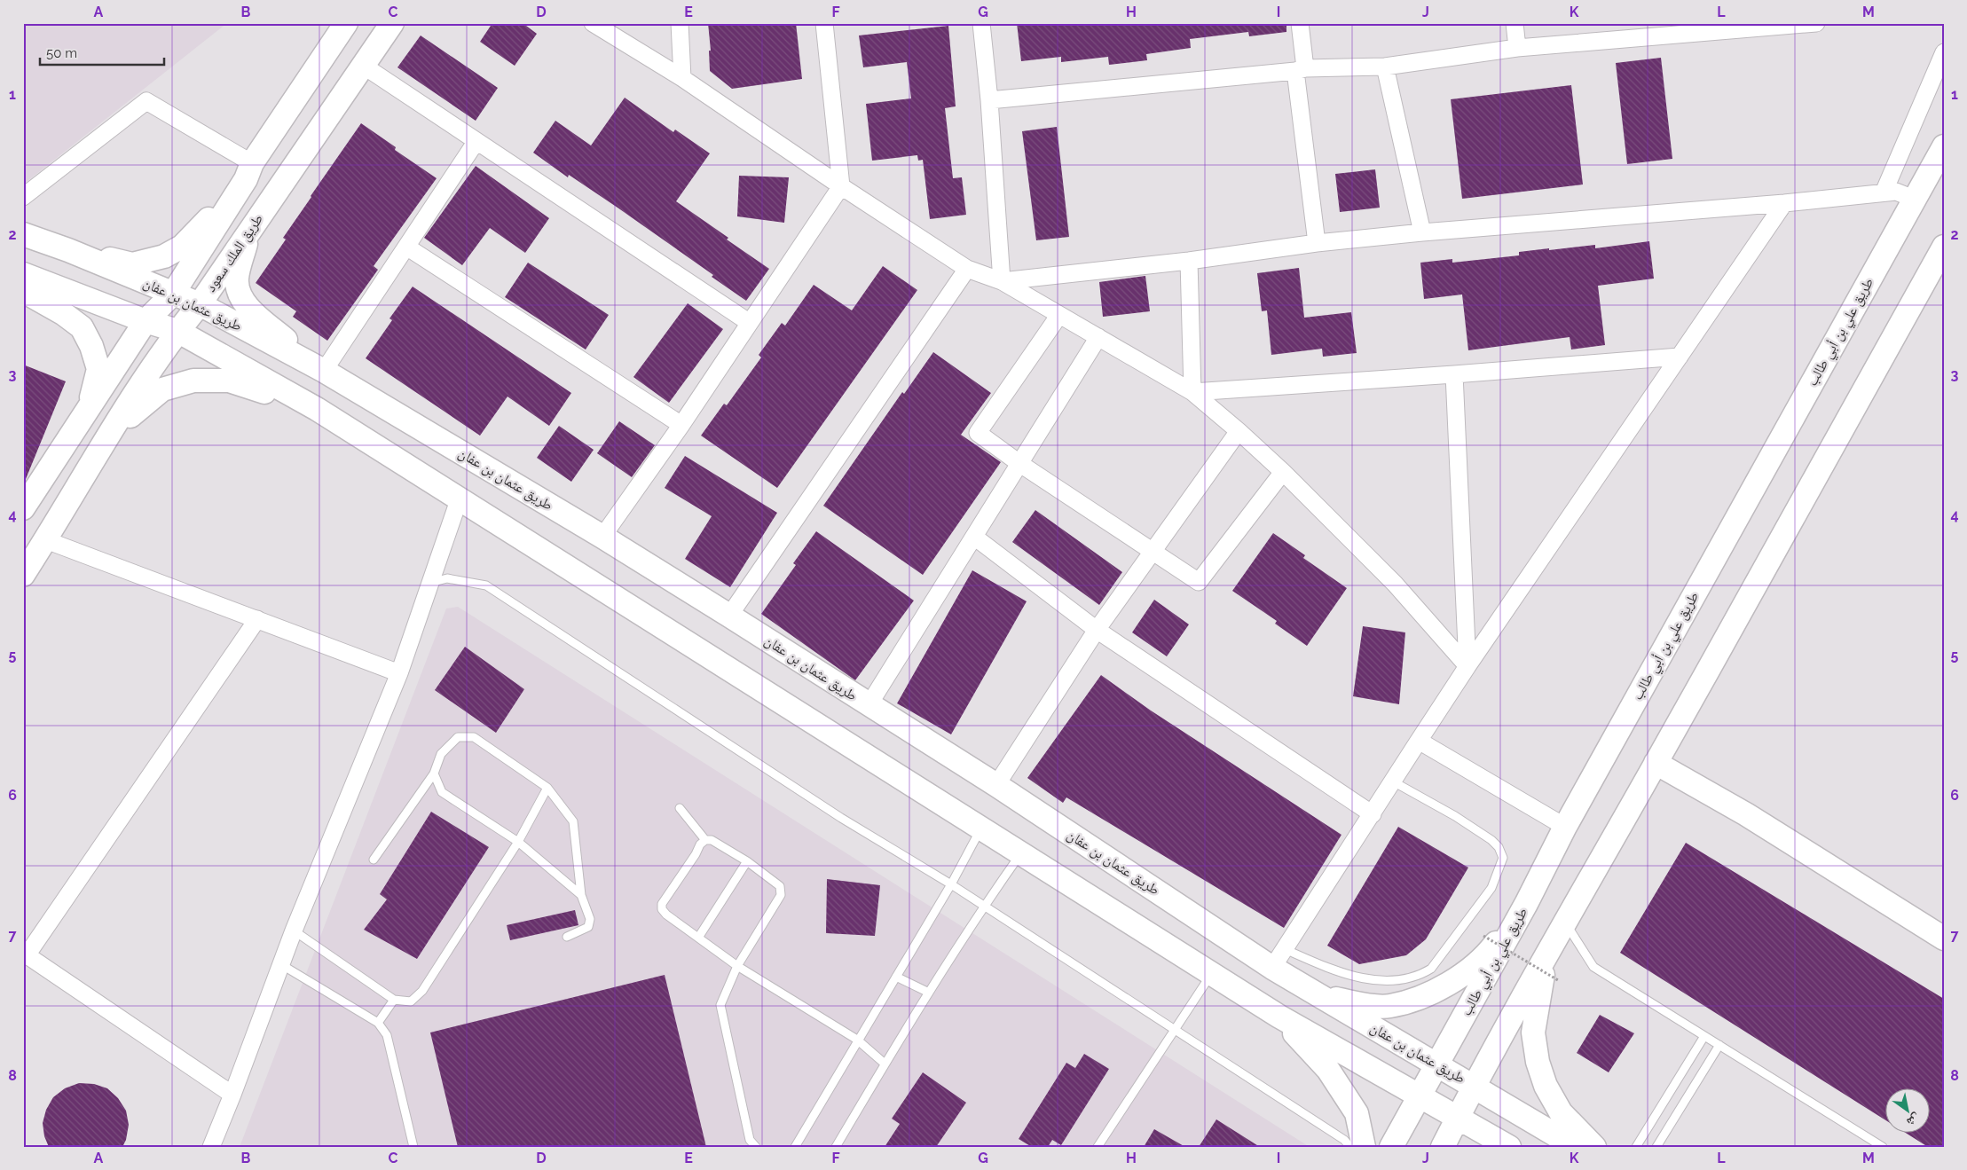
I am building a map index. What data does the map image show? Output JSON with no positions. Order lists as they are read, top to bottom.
{
  "streets": {
    "main road": ["طريق الملك سعود", "طريق عثمان بن عفان", "طريق علي بن أبي طالب"]
  },
  "crossings": [
    ["طريق الملك سعود", "طريق عثمان بن عفان"],
    ["طريق عثمان بن عفان", "طريق علي بن أبي طالب"]
  ],
  "scale_bar": "50 m",
  "north": "bottom right",
  "grid": {
    "columns": [
      "A",
      "B",
      "C",
      "D",
      "E",
      "F",
      "G",
      "H",
      "I",
      "J",
      "K",
      "L",
      "M"
    ],
    "rows": [
      "1",
      "2",
      "3",
      "4",
      "5",
      "6",
      "7",
      "8"
    ]
  }
}
